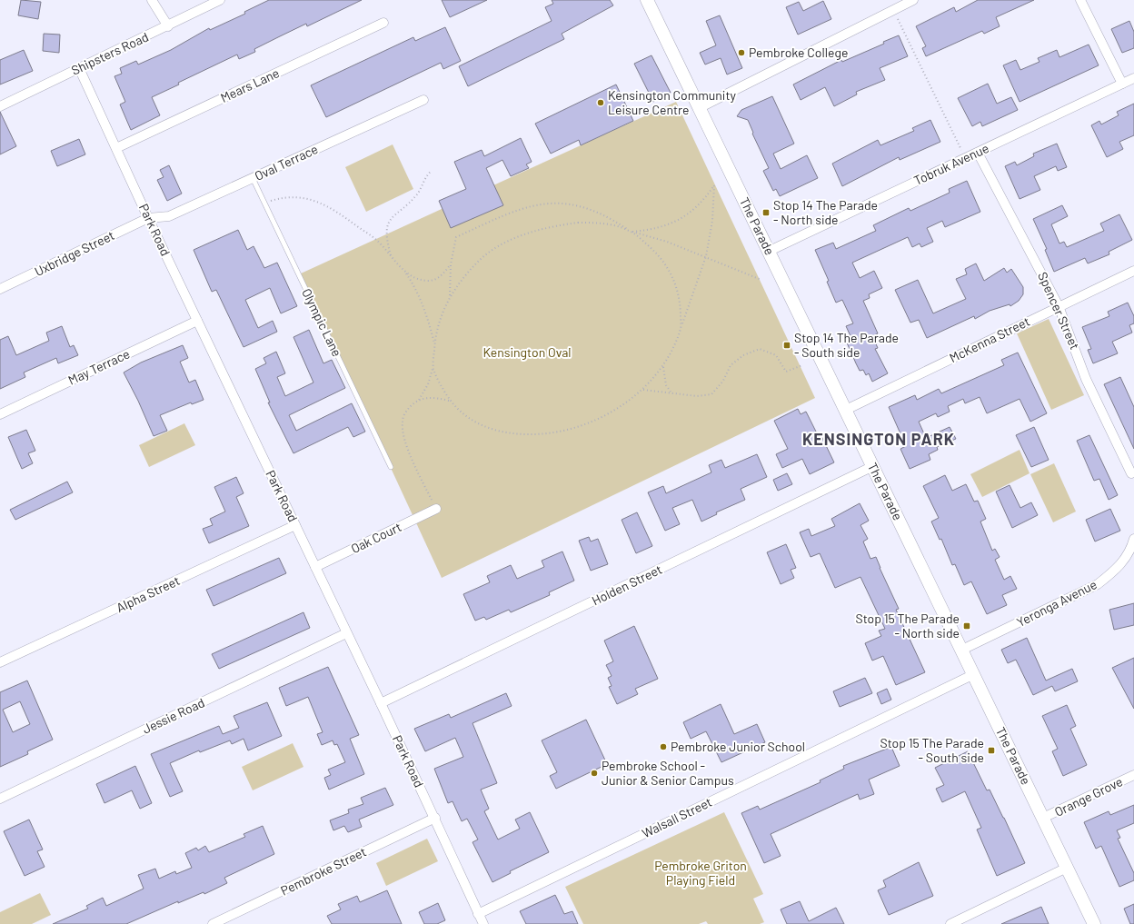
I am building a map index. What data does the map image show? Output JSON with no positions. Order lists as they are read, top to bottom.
{
  "streets": {
    "main road": ["The Parade"],
    "street": [
      "Shipsters Road",
      "Mears Lane",
      "Oval Terrace",
      "Tobruk Avenue",
      "Park Road",
      "Uxbridge Street",
      "Spencer Street",
      "McKenna Street",
      "May Terrace",
      "Oak Court",
      "Holden Street",
      "Alpha Street",
      "Yeronga Avenue",
      "Jessie Road",
      "Orange Grove",
      "Walsall Street",
      "Pembroke Street"
    ],
    "lane": ["Olympic Lane"]
  },
  "crossings": [
    ["Shipsters Road", "Park Road"],
    ["Mears Lane", "Park Road"],
    ["Oval Terrace", "Park Road"],
    ["Oval Terrace", "Uxbridge Street"],
    ["Oval Terrace", "Olympic Lane"],
    ["Tobruk Avenue", "The Parade"],
    ["Tobruk Avenue", "Spencer Street"],
    ["The Parade", "McKenna Street"],
    ["The Parade", "Holden Street"],
    ["The Parade", "Yeronga Avenue"],
    ["The Parade", "Orange Grove"],
    ["The Parade", "Walsall Street"],
    ["Park Road", "Uxbridge Street"],
    ["Park Road", "May Terrace"],
    ["Park Road", "Oak Court"],
    ["Park Road", "Holden Street"],
    ["Park Road", "Alpha Street"],
    ["Park Road", "Jessie Road"],
    ["Park Road", "Walsall Street"],
    ["Park Road", "Pembroke Street"],
    ["Spencer Street", "McKenna Street"]
  ],
  "districts": ["KENSINGTON PARK"],
  "parks": ["Kensington Oval", "Pembroke Griton Playing Field"],
  "places": {
    "other": [
      "Pembroke College",
      "Kensington Community Leisure Centre",
      "Pembroke Junior School",
      "Pembroke School - Junior & Senior Campus"
    ],
    "transit": [
      "Stop 14 The Parade - North side",
      "Stop 14 The Parade - South side",
      "Stop 15 The Parade - North side",
      "Stop 15 The Parade - South side"
    ]
  }
}
